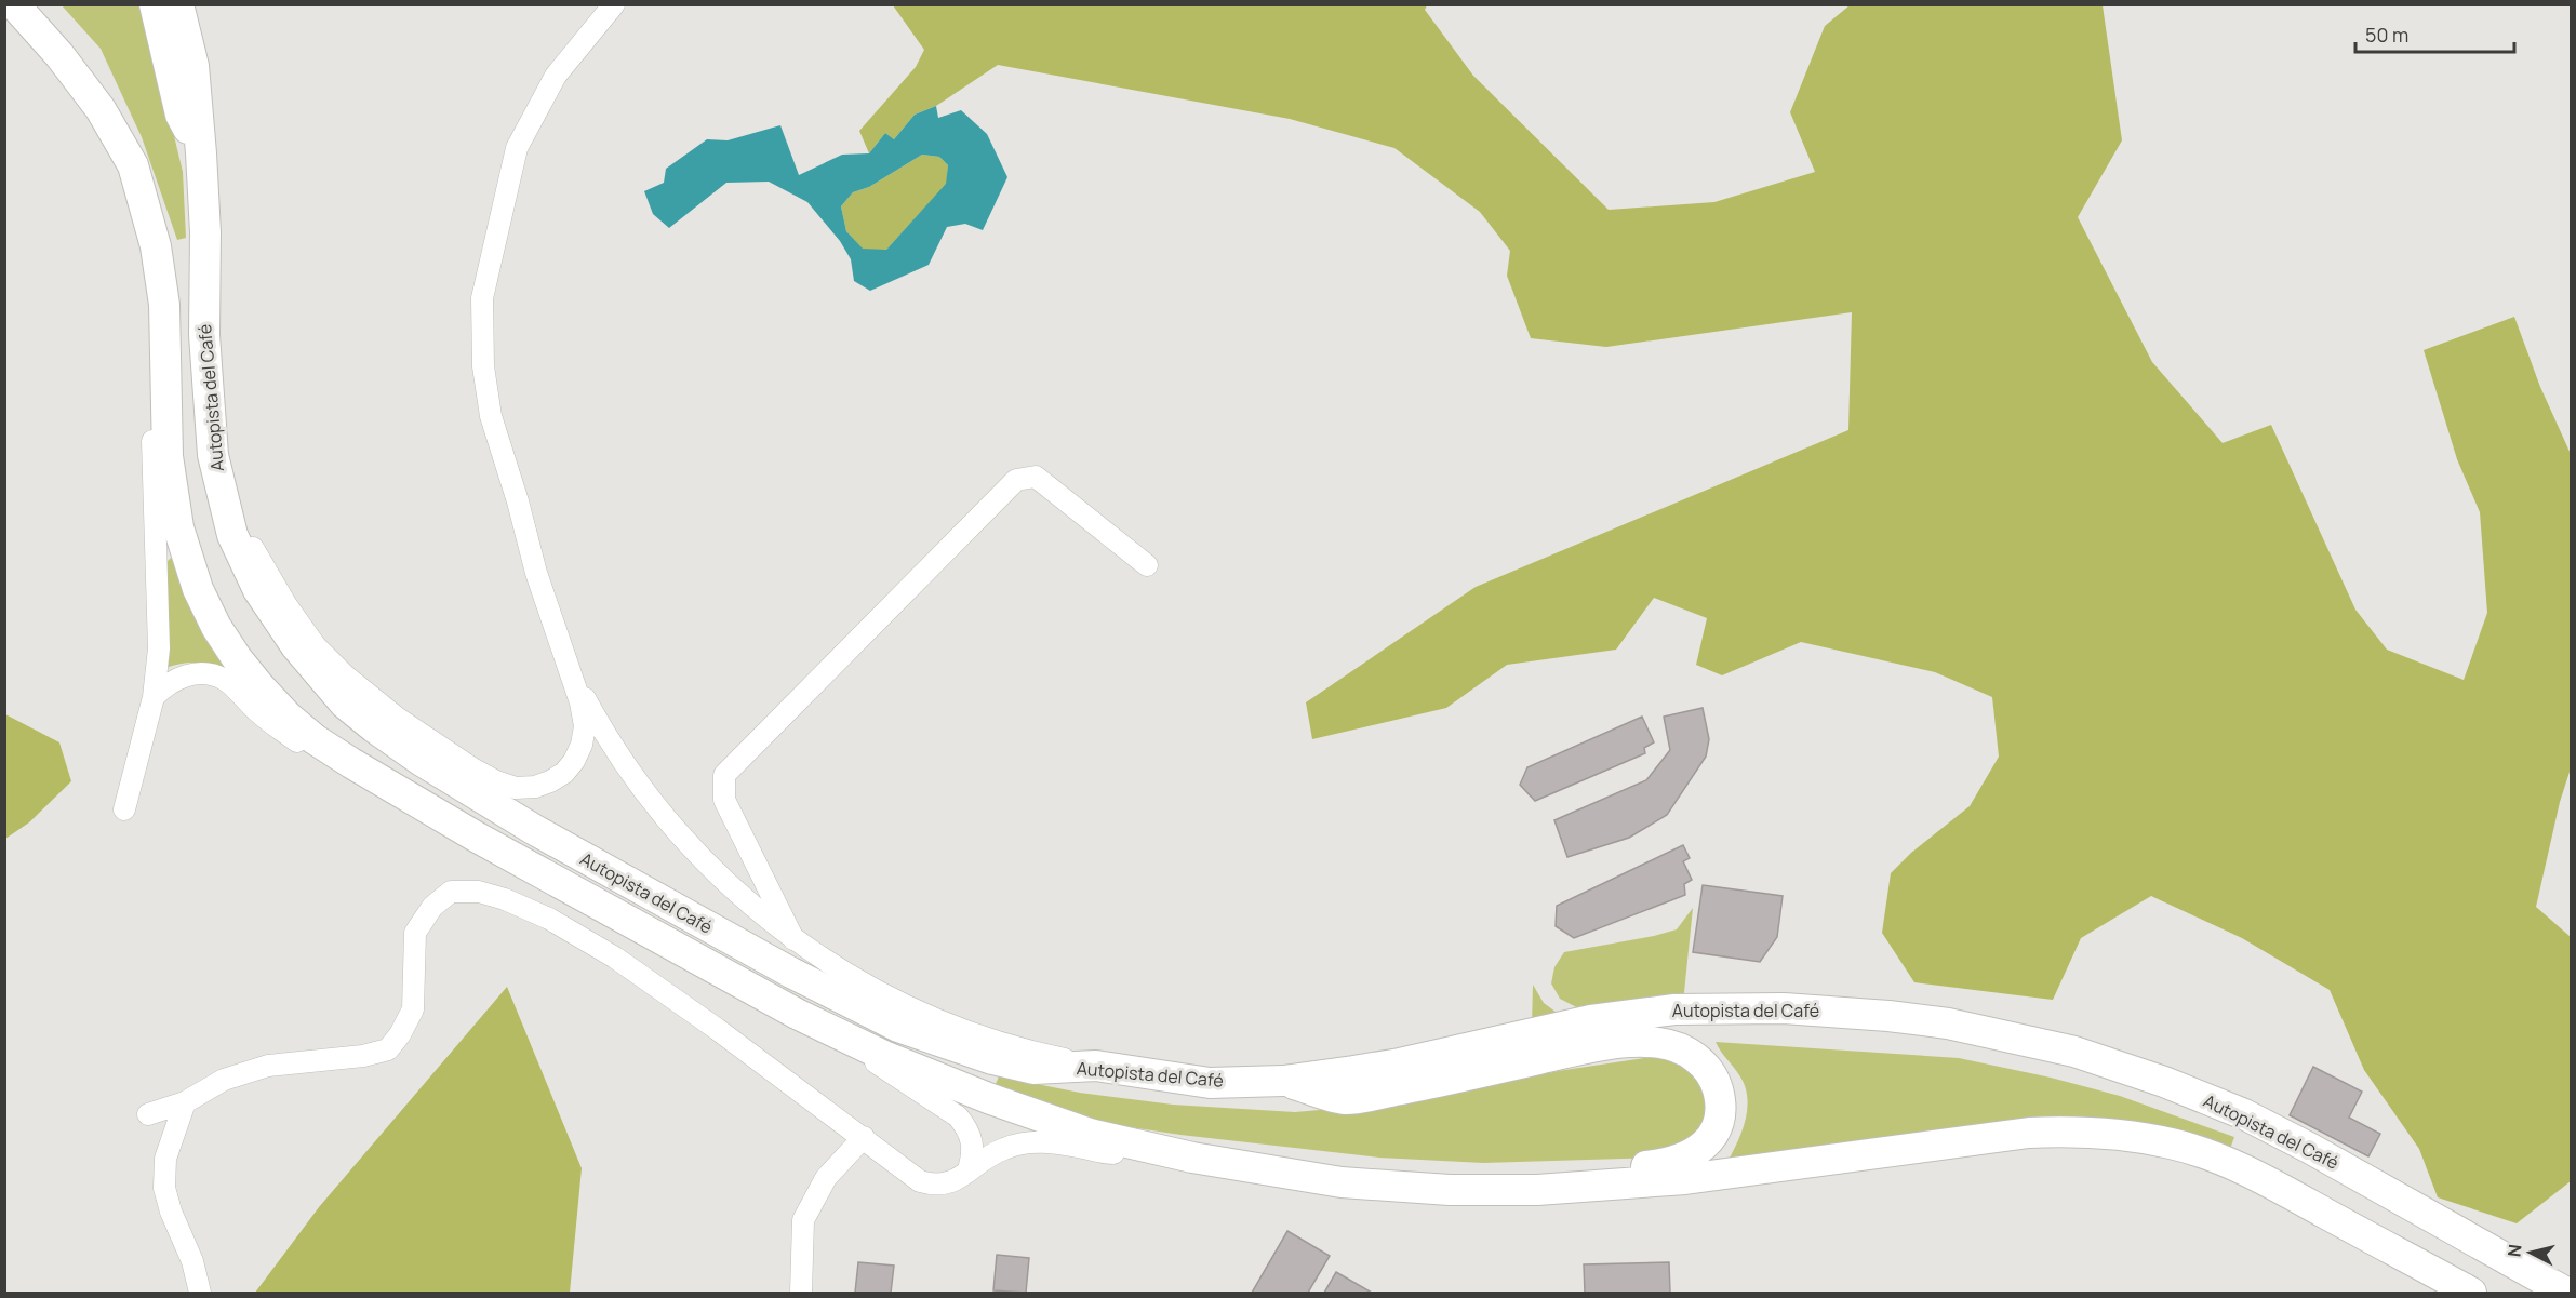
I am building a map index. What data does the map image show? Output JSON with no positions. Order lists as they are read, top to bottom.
{
  "streets": {
    "highway": ["Autopista del Café"]
  },
  "scale_bar": "50 m",
  "north": "left"
}
